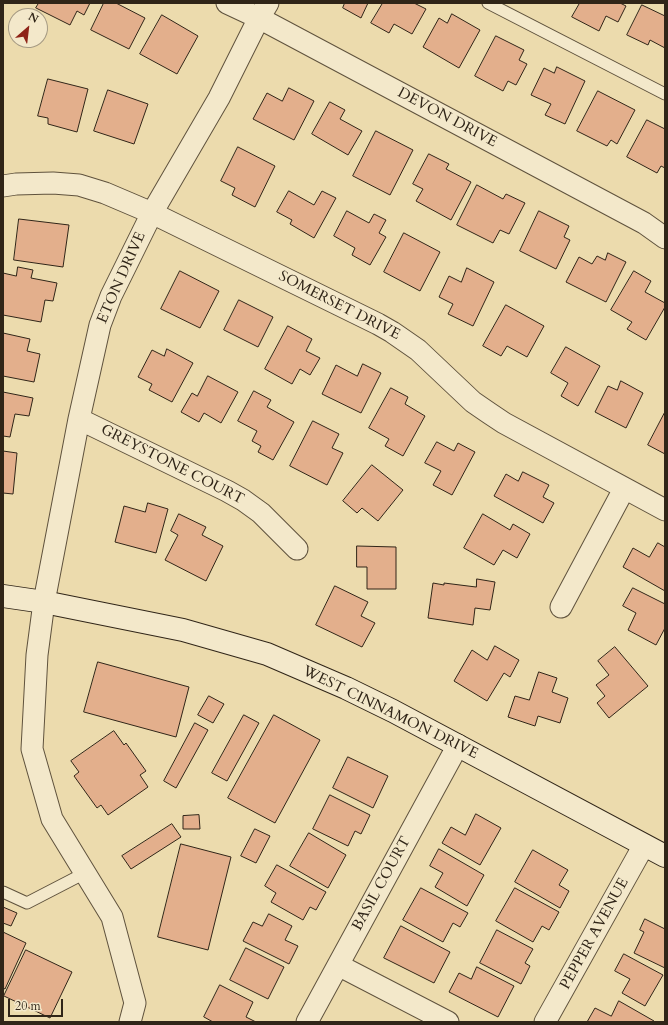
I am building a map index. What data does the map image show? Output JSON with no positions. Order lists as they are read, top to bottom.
{
  "streets": {
    "main road": ["WEST CINNAMON DRIVE"],
    "street": [
      "DEVON DRIVE",
      "ETON DRIVE",
      "SOMERSET DRIVE",
      "GREYSTONE COURT",
      "BASIL COURT",
      "PEPPER AVENUE"
    ]
  },
  "crossings": [
    ["DEVON DRIVE", "ETON DRIVE"],
    ["ETON DRIVE", "SOMERSET DRIVE"],
    ["ETON DRIVE", "GREYSTONE COURT"],
    ["ETON DRIVE", "WEST CINNAMON DRIVE"],
    ["WEST CINNAMON DRIVE", "BASIL COURT"],
    ["WEST CINNAMON DRIVE", "PEPPER AVENUE"]
  ],
  "scale_bar": "20 m",
  "north": "top right"
}
